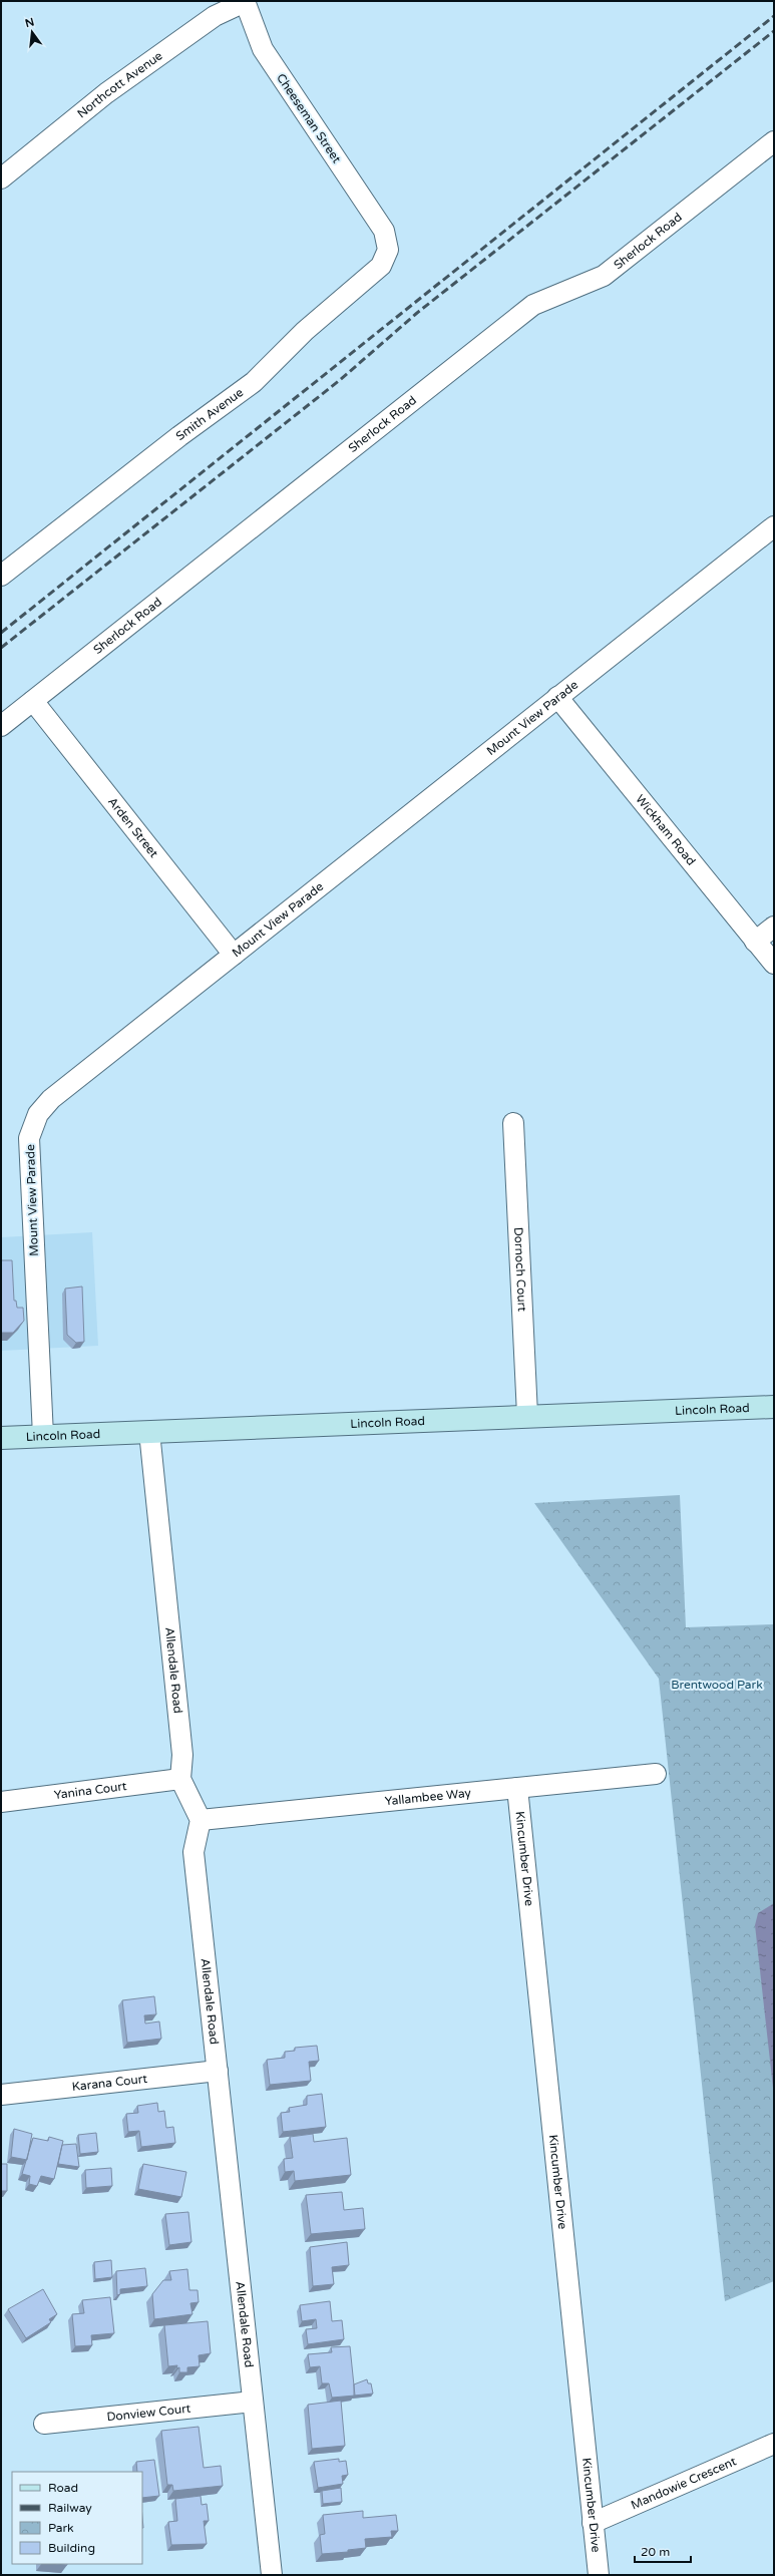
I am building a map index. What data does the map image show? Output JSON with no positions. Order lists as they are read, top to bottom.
{
  "streets": {
    "main road": ["Lincoln Road"],
    "street": [
      "Northcott Avenue",
      "Cheeseman Street",
      "Sherlock Road",
      "Smith Avenue",
      "Mount View Parade",
      "Arden Street",
      "Wickham Road",
      "Dornoch Court",
      "Allendale Road",
      "Yanina Court",
      "Yallambee Way",
      "Kincumber Drive",
      "Karana Court",
      "Donview Court",
      "Mandowie Crescent"
    ]
  },
  "crossings": [
    ["Northcott Avenue", "Cheeseman Street"],
    ["Cheeseman Street", "Smith Avenue"],
    ["Sherlock Road", "Arden Street"],
    ["Mount View Parade", "Arden Street"],
    ["Mount View Parade", "Wickham Road"],
    ["Mount View Parade", "Lincoln Road"],
    ["Dornoch Court", "Lincoln Road"],
    ["Lincoln Road", "Allendale Road"],
    ["Allendale Road", "Yanina Court"],
    ["Allendale Road", "Yallambee Way"],
    ["Allendale Road", "Karana Court"],
    ["Allendale Road", "Donview Court"],
    ["Yallambee Way", "Kincumber Drive"],
    ["Kincumber Drive", "Mandowie Crescent"]
  ],
  "parks": ["Brentwood Park"],
  "legend": [
    "Road",
    "Railway",
    "Park",
    "Building"
  ],
  "scale_bar": "20 m",
  "north": "top"
}
